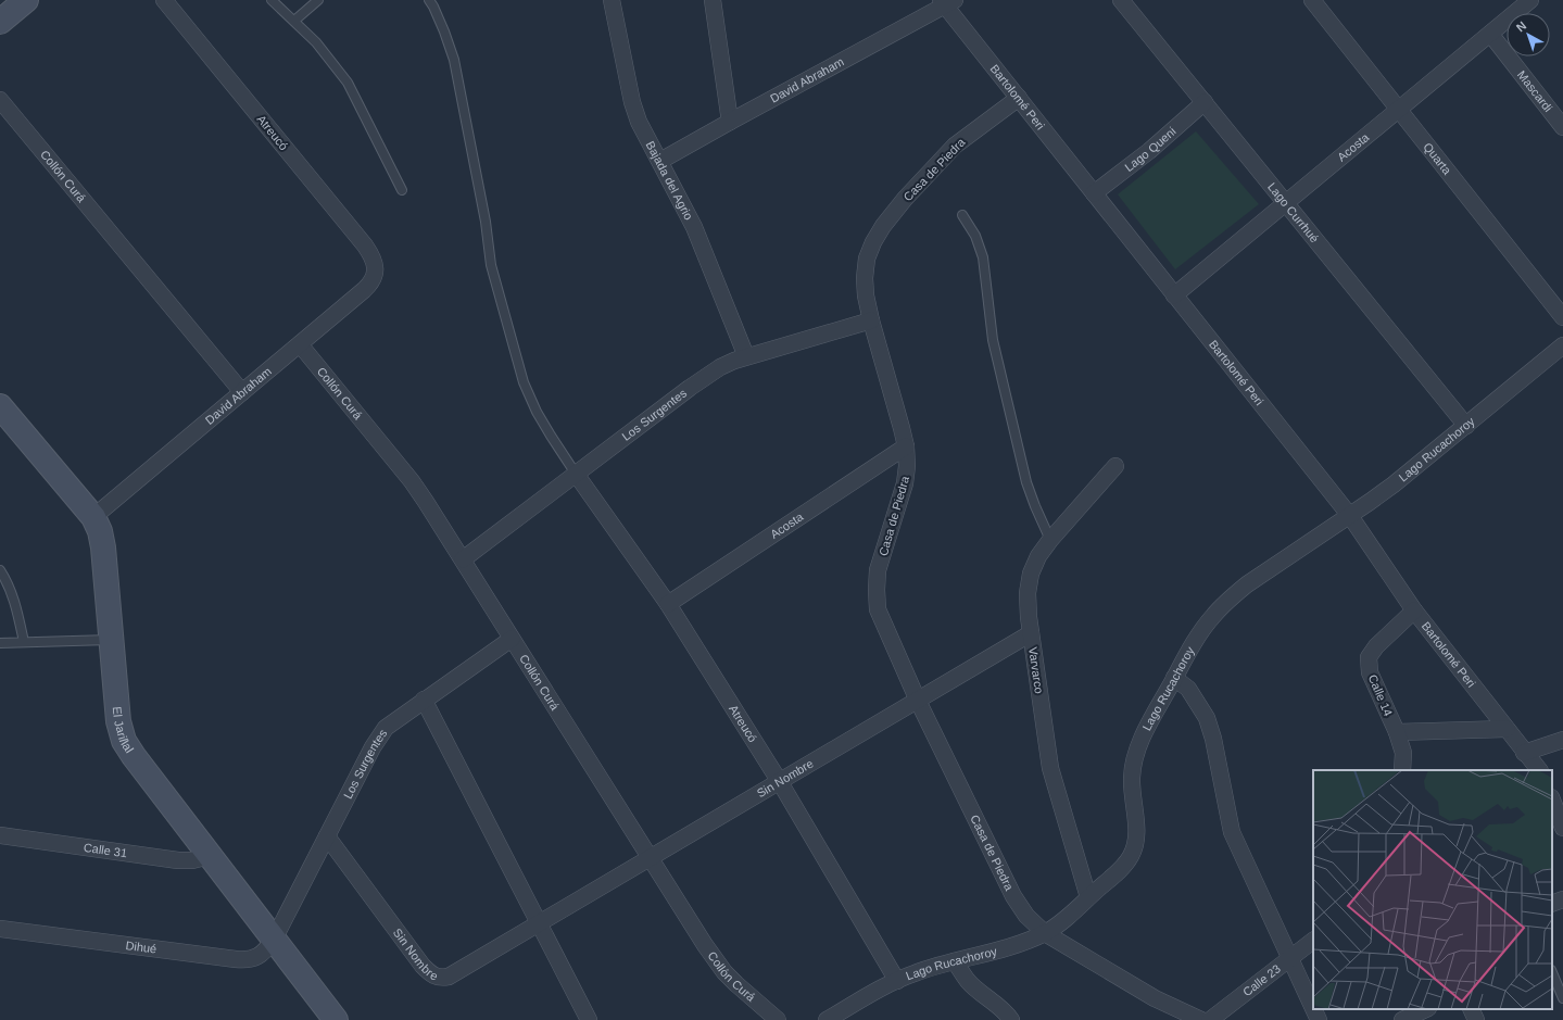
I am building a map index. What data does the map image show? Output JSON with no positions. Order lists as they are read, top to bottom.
{
  "streets": {
    "street": [
      "David Abraham",
      "Mascardi",
      "Bartolomé Peri",
      "Atreucó",
      "Acosta",
      "Lago Queni",
      "Quarta",
      "Casa de Piedra",
      "Collón Curá",
      "Bajada del Agrio",
      "Lago Currhué",
      "Los Surgentes",
      "Lago Rucachoroy",
      "Varvarco",
      "Calle 14",
      "El Jarillal",
      "Sin Nombre",
      "Calle 31",
      "Dihué",
      "Calle 23"
    ]
  },
  "crossings": [
    ["David Abraham", "Bartolomé Peri"],
    ["David Abraham", "Atreucó"],
    ["David Abraham", "Collón Curá"],
    ["David Abraham", "Bajada del Agrio"],
    ["David Abraham", "El Jarillal"],
    ["Mascardi", "Acosta"],
    ["Bartolomé Peri", "Acosta"],
    ["Bartolomé Peri", "Lago Queni"],
    ["Bartolomé Peri", "Casa de Piedra"],
    ["Bartolomé Peri", "Lago Rucachoroy"],
    ["Bartolomé Peri", "Calle 14"],
    ["Atreucó", "Acosta"],
    ["Atreucó", "Los Surgentes"],
    ["Atreucó", "Lago Rucachoroy"],
    ["Atreucó", "Sin Nombre"],
    ["Acosta", "Quarta"],
    ["Acosta", "Casa de Piedra"],
    ["Acosta", "Lago Currhué"],
    ["Lago Queni", "Lago Currhué"],
    ["Casa de Piedra", "Los Surgentes"],
    ["Casa de Piedra", "Lago Rucachoroy"],
    ["Casa de Piedra", "Sin Nombre"],
    ["Collón Curá", "Los Surgentes"],
    ["Collón Curá", "Sin Nombre"],
    ["Bajada del Agrio", "Los Surgentes"],
    ["Lago Currhué", "Lago Rucachoroy"],
    ["Los Surgentes", "El Jarillal"],
    ["Los Surgentes", "Sin Nombre"],
    ["Los Surgentes", "Dihué"],
    ["Lago Rucachoroy", "Varvarco"],
    ["Varvarco", "Sin Nombre"],
    ["El Jarillal", "Calle 31"],
    ["El Jarillal", "Dihué"]
  ],
  "north": "top left"
}
